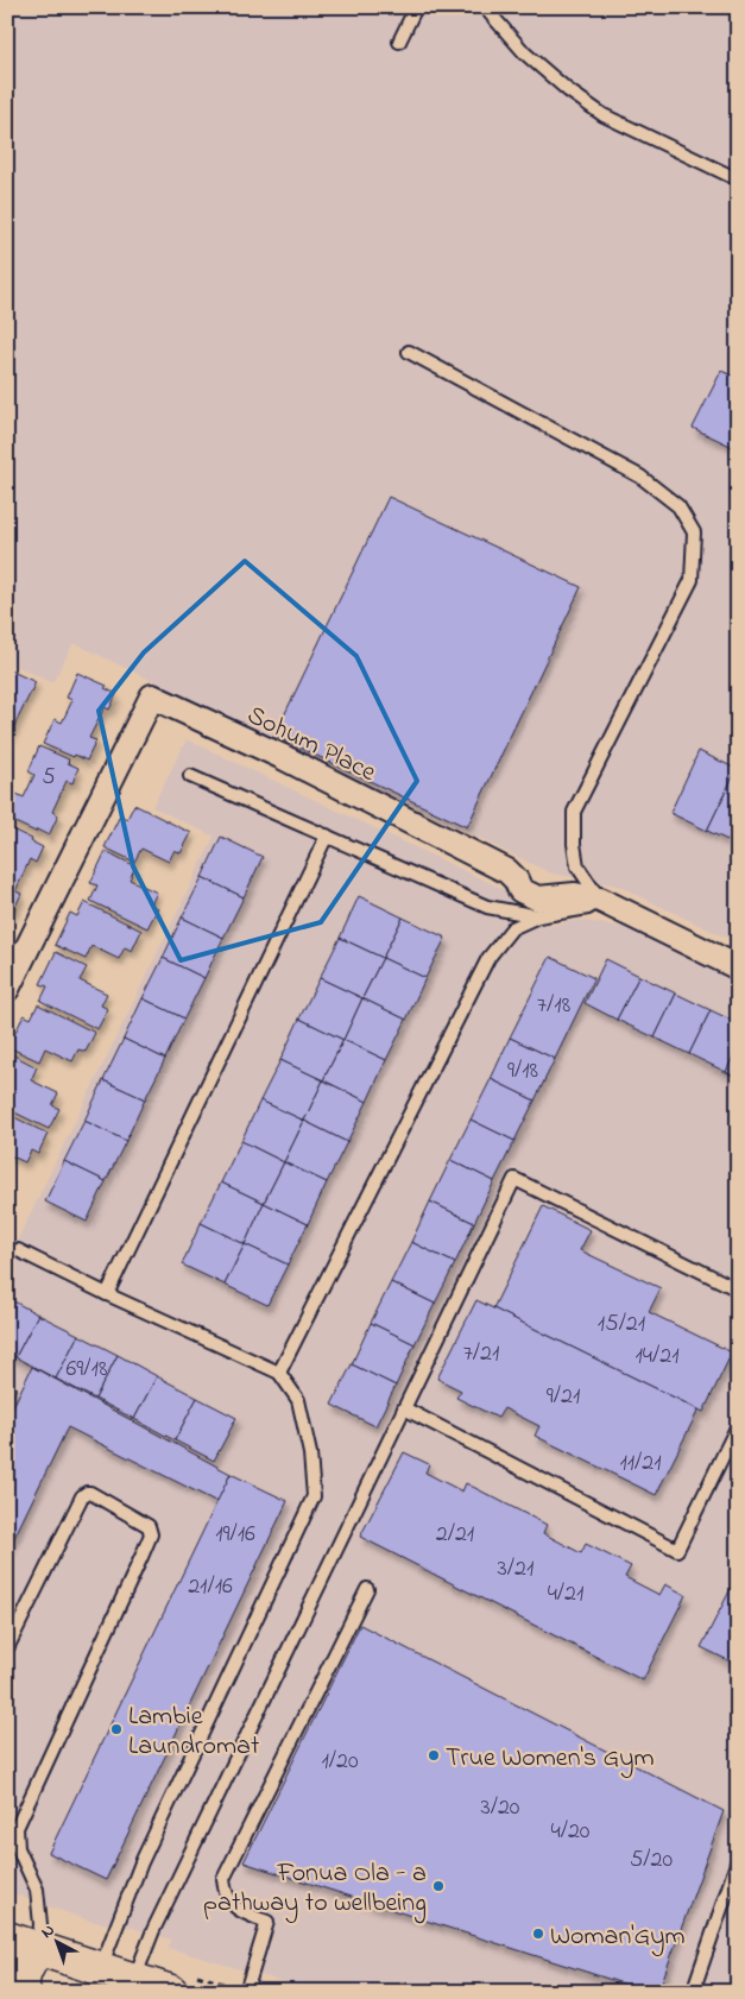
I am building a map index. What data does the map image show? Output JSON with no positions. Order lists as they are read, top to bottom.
{
  "streets": {
    "street": ["Sohum Place"]
  },
  "places": [
    "Lambie Laundromat",
    "True Women's Gym",
    "Fonua Ola - a pathway to wellbeing",
    "Woman'Gym"
  ],
  "house_numbers": [
    "5",
    "7/18",
    "9/18",
    "15/21",
    "7/21",
    "14/21",
    "69/18",
    "9/21",
    "11/21",
    "19/16",
    "2/21",
    "3/21",
    "21/16",
    "4/21",
    "1/20",
    "3/20",
    "4/20",
    "5/20"
  ],
  "north": "top left"
}
